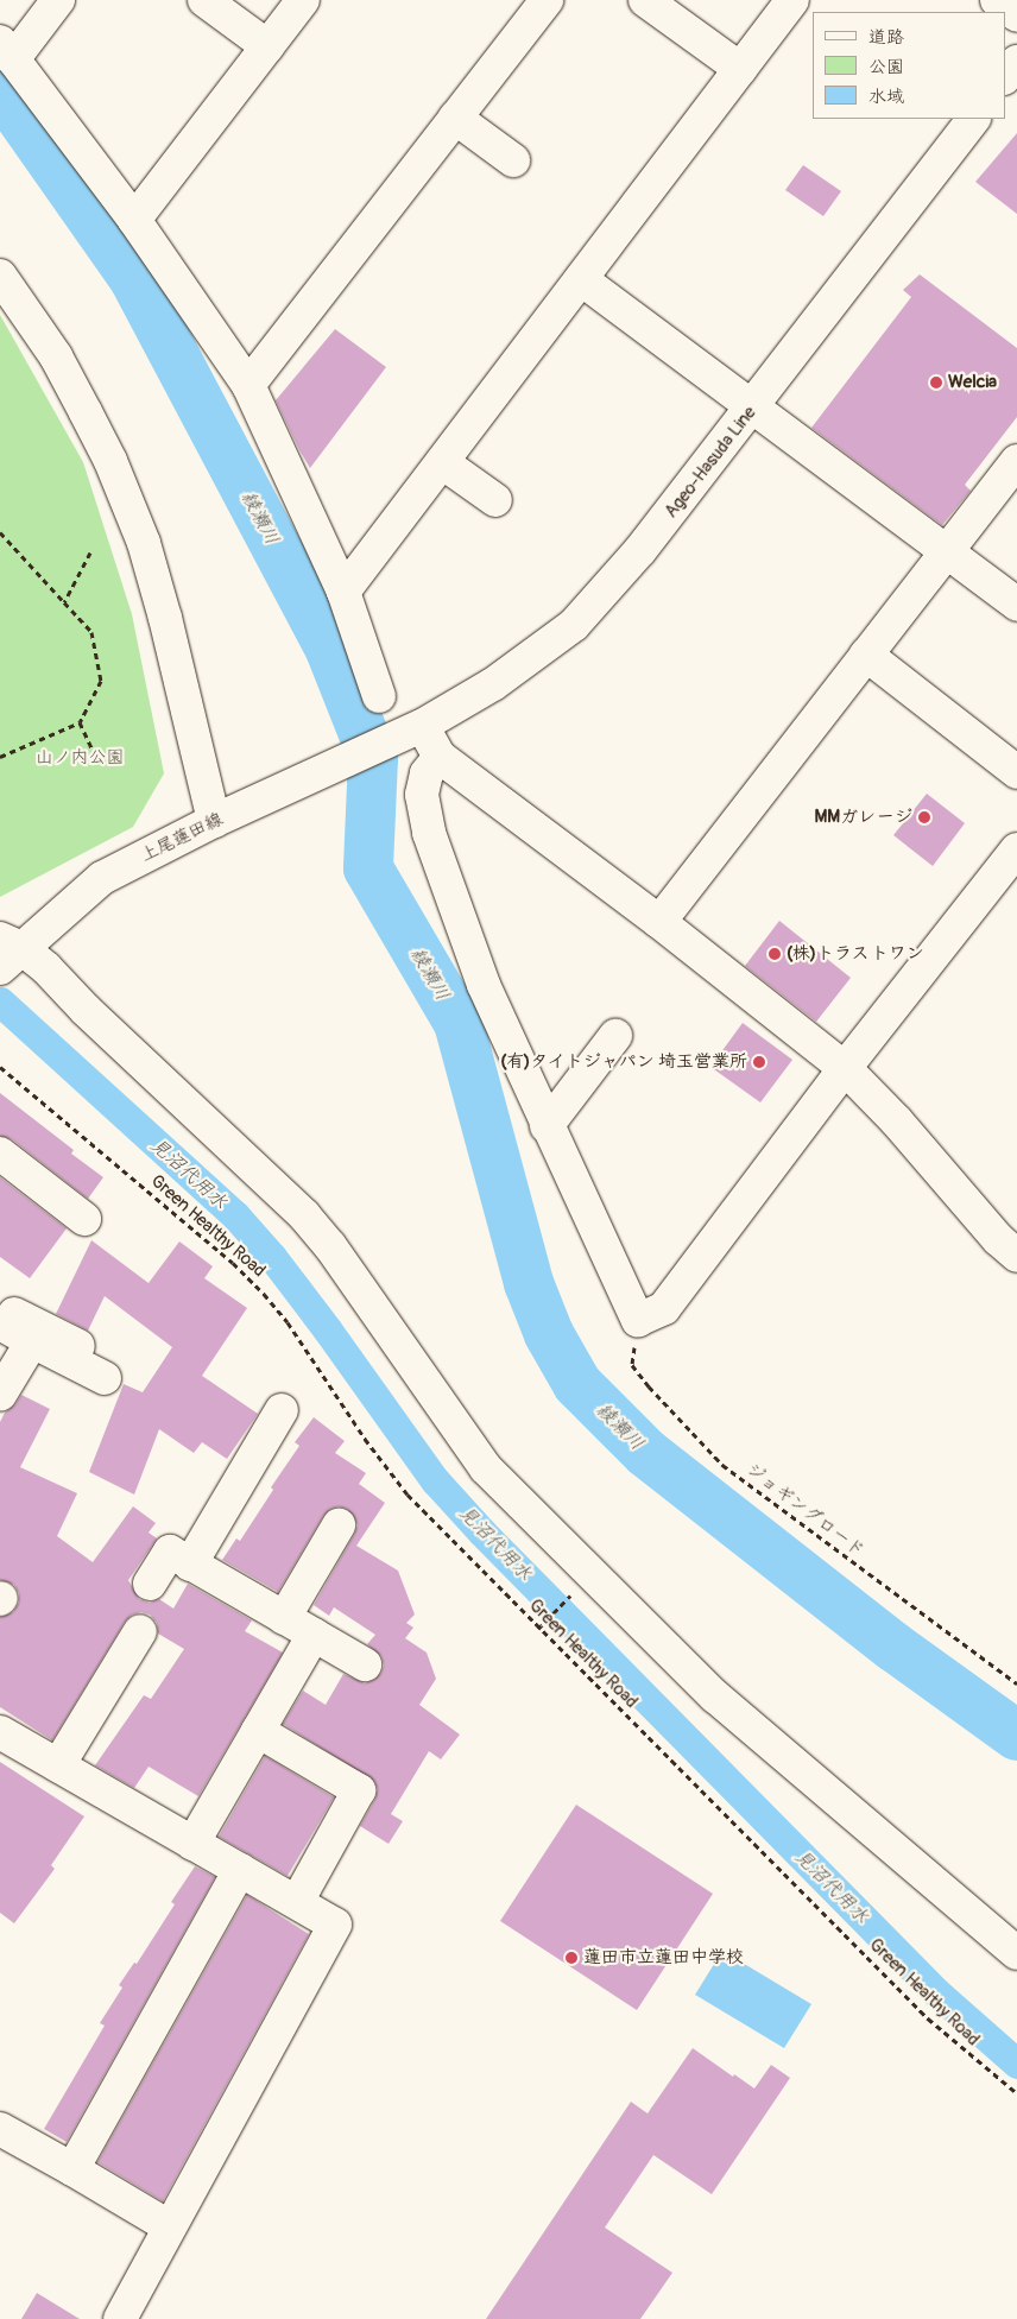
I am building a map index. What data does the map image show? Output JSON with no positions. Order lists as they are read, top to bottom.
{
  "streets": {
    "street": ["Ageo-Hasuda Line", "上尾蓮田線"],
    "path": ["Green Healthy Road", "ジョギングロード"]
  },
  "crossings": [
    ["Ageo-Hasuda Line", "上尾蓮田線"]
  ],
  "water": ["綾瀬川", "見沼代用水"],
  "parks": ["山ノ内公園"],
  "places": [
    "Welcia",
    "MMガレージ",
    "(株)トラストワン",
    "(有)タイトジャパン 埼玉営業所",
    "蓮田市立蓮田中学校"
  ],
  "legend": ["道路", "公園", "水域"]
}
